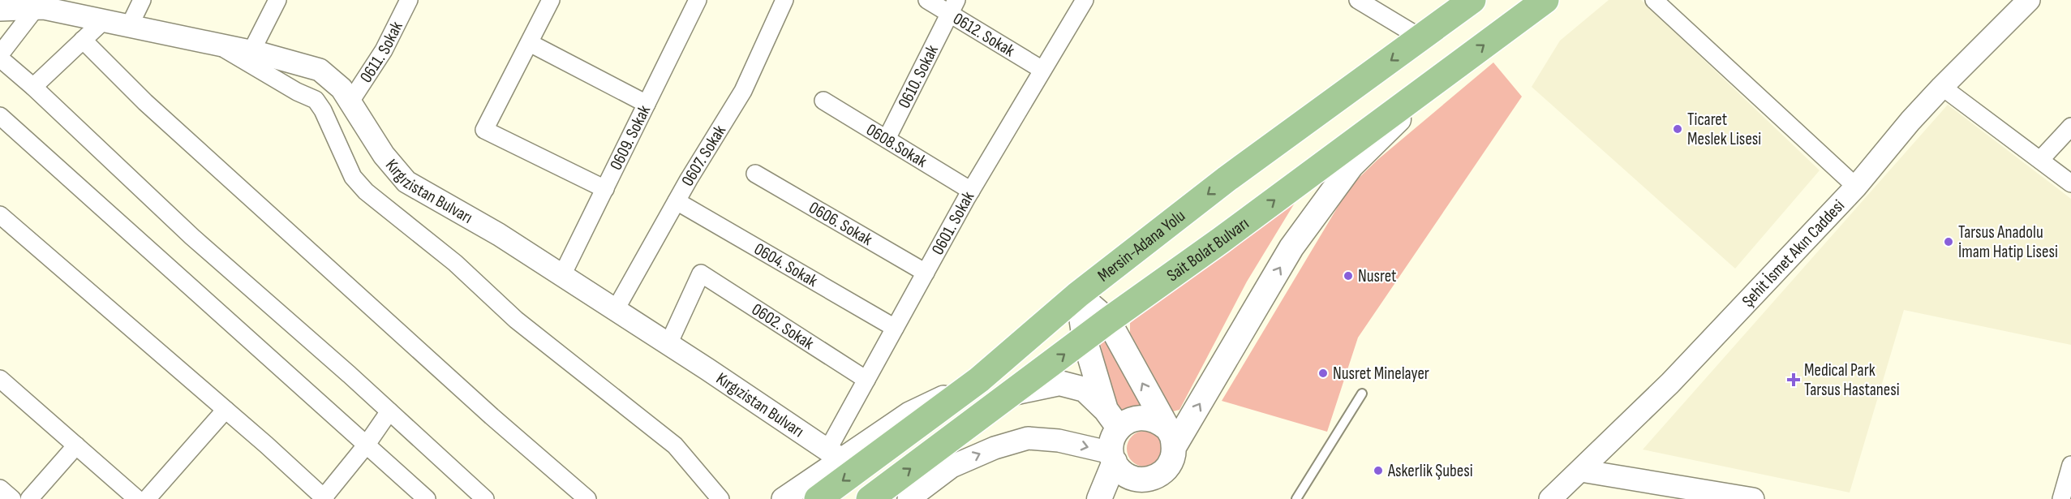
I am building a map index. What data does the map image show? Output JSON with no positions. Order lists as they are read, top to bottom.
{
  "streets": {
    "highway": ["Mersin-Adana Yolu", "Sait Bolat Bulvarı"],
    "street": [
      "0612. Sokak",
      "0611. Sokak",
      "0610. Sokak",
      "0609. Sokak",
      "0608.Sokak",
      "0607. Sokak",
      "Kırgızistan Bulvarı",
      "0606. Sokak",
      "0601. Sokak",
      "Şehit İsmet Akın Caddesi",
      "0604. Sokak",
      "0602. Sokak"
    ]
  },
  "crossings": [
    ["0612. Sokak", "0610. Sokak"],
    ["0612. Sokak", "0601. Sokak"],
    ["0611. Sokak", "Kırgızistan Bulvarı"],
    ["0610. Sokak", "0608.Sokak"],
    ["0609. Sokak", "Kırgızistan Bulvarı"],
    ["0608.Sokak", "0601. Sokak"],
    ["0607. Sokak", "Kırgızistan Bulvarı"],
    ["0607. Sokak", "0604. Sokak"],
    ["Kırgızistan Bulvarı", "0601. Sokak"],
    ["Kırgızistan Bulvarı", "0602. Sokak"],
    ["0606. Sokak", "0601. Sokak"],
    ["0601. Sokak", "0604. Sokak"],
    ["0601. Sokak", "0602. Sokak"]
  ],
  "one_way": ["Mersin-Adana Yolu", "Sait Bolat Bulvarı"],
  "places": {
    "other": [
      "Ticaret Meslek Lisesi",
      "Tarsus Anadolu İmam Hatip Lisesi",
      "Nusret",
      "Nusret Minelayer",
      "Askerlik Şubesi"
    ],
    "health": ["Medical Park Tarsus Hastanesi"]
  }
}
